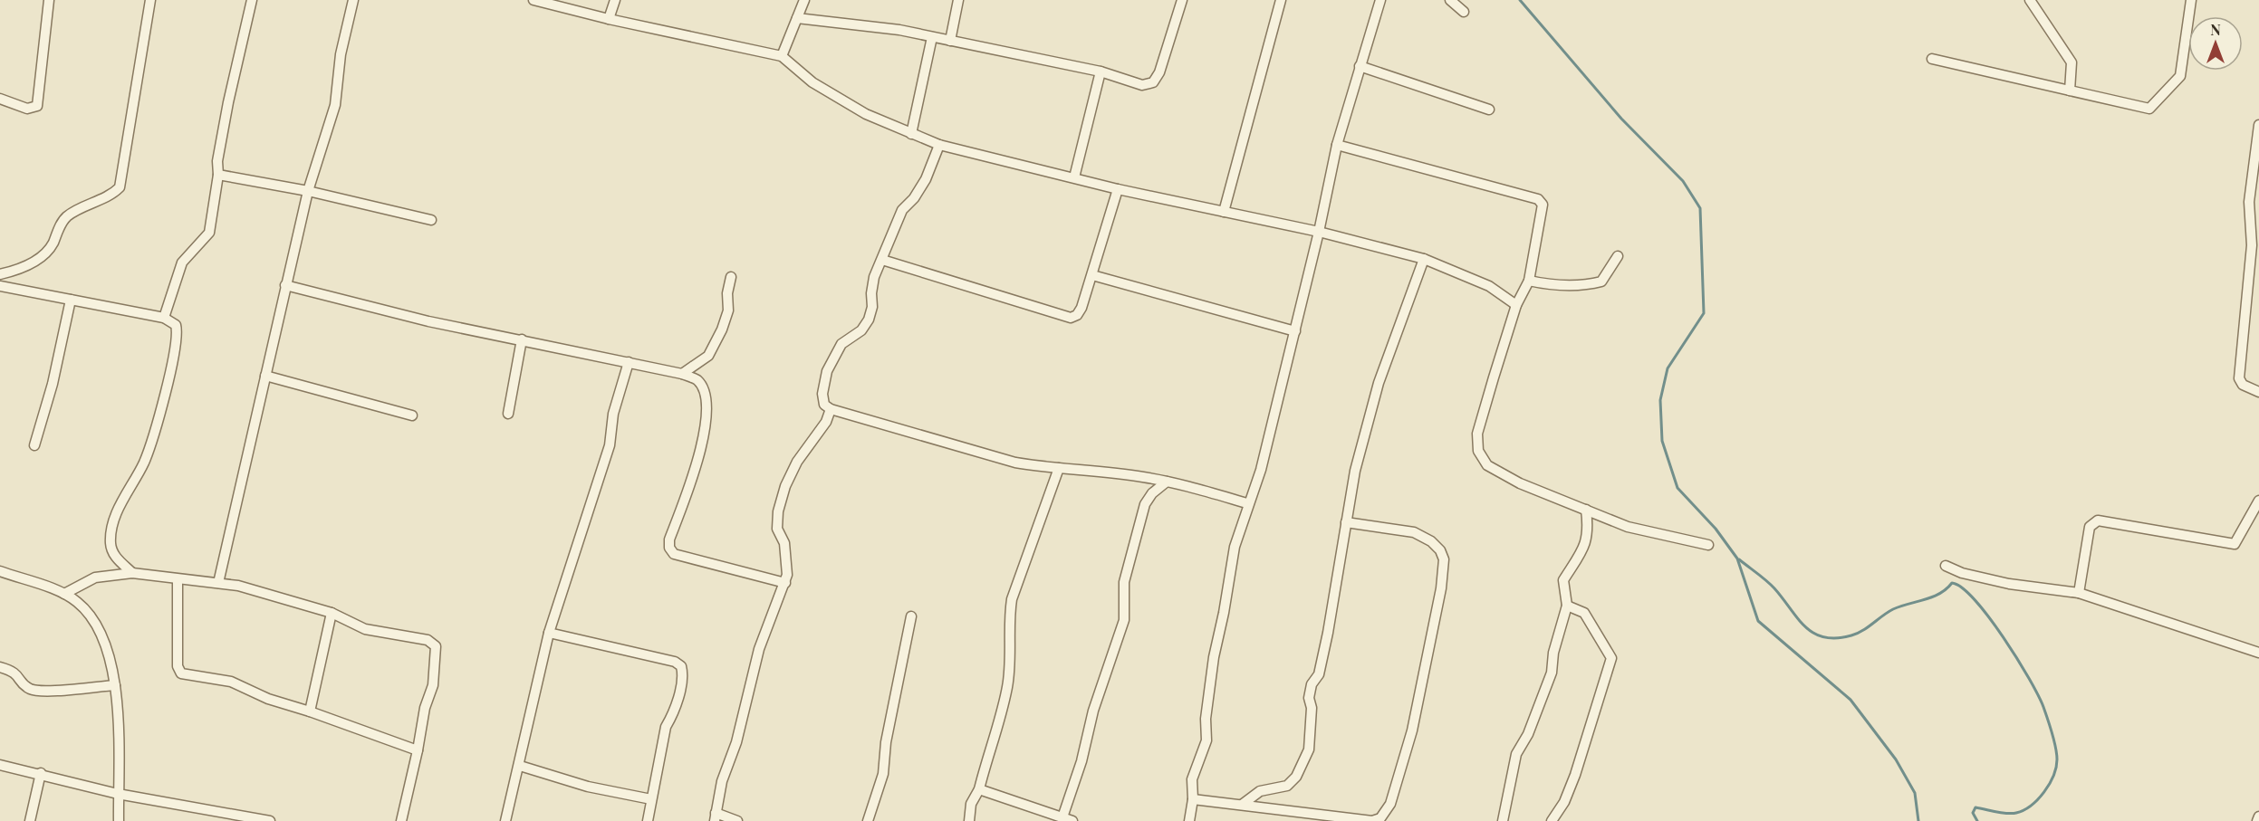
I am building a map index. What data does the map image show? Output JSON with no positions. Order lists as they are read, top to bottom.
{
  "north": "top"
}
